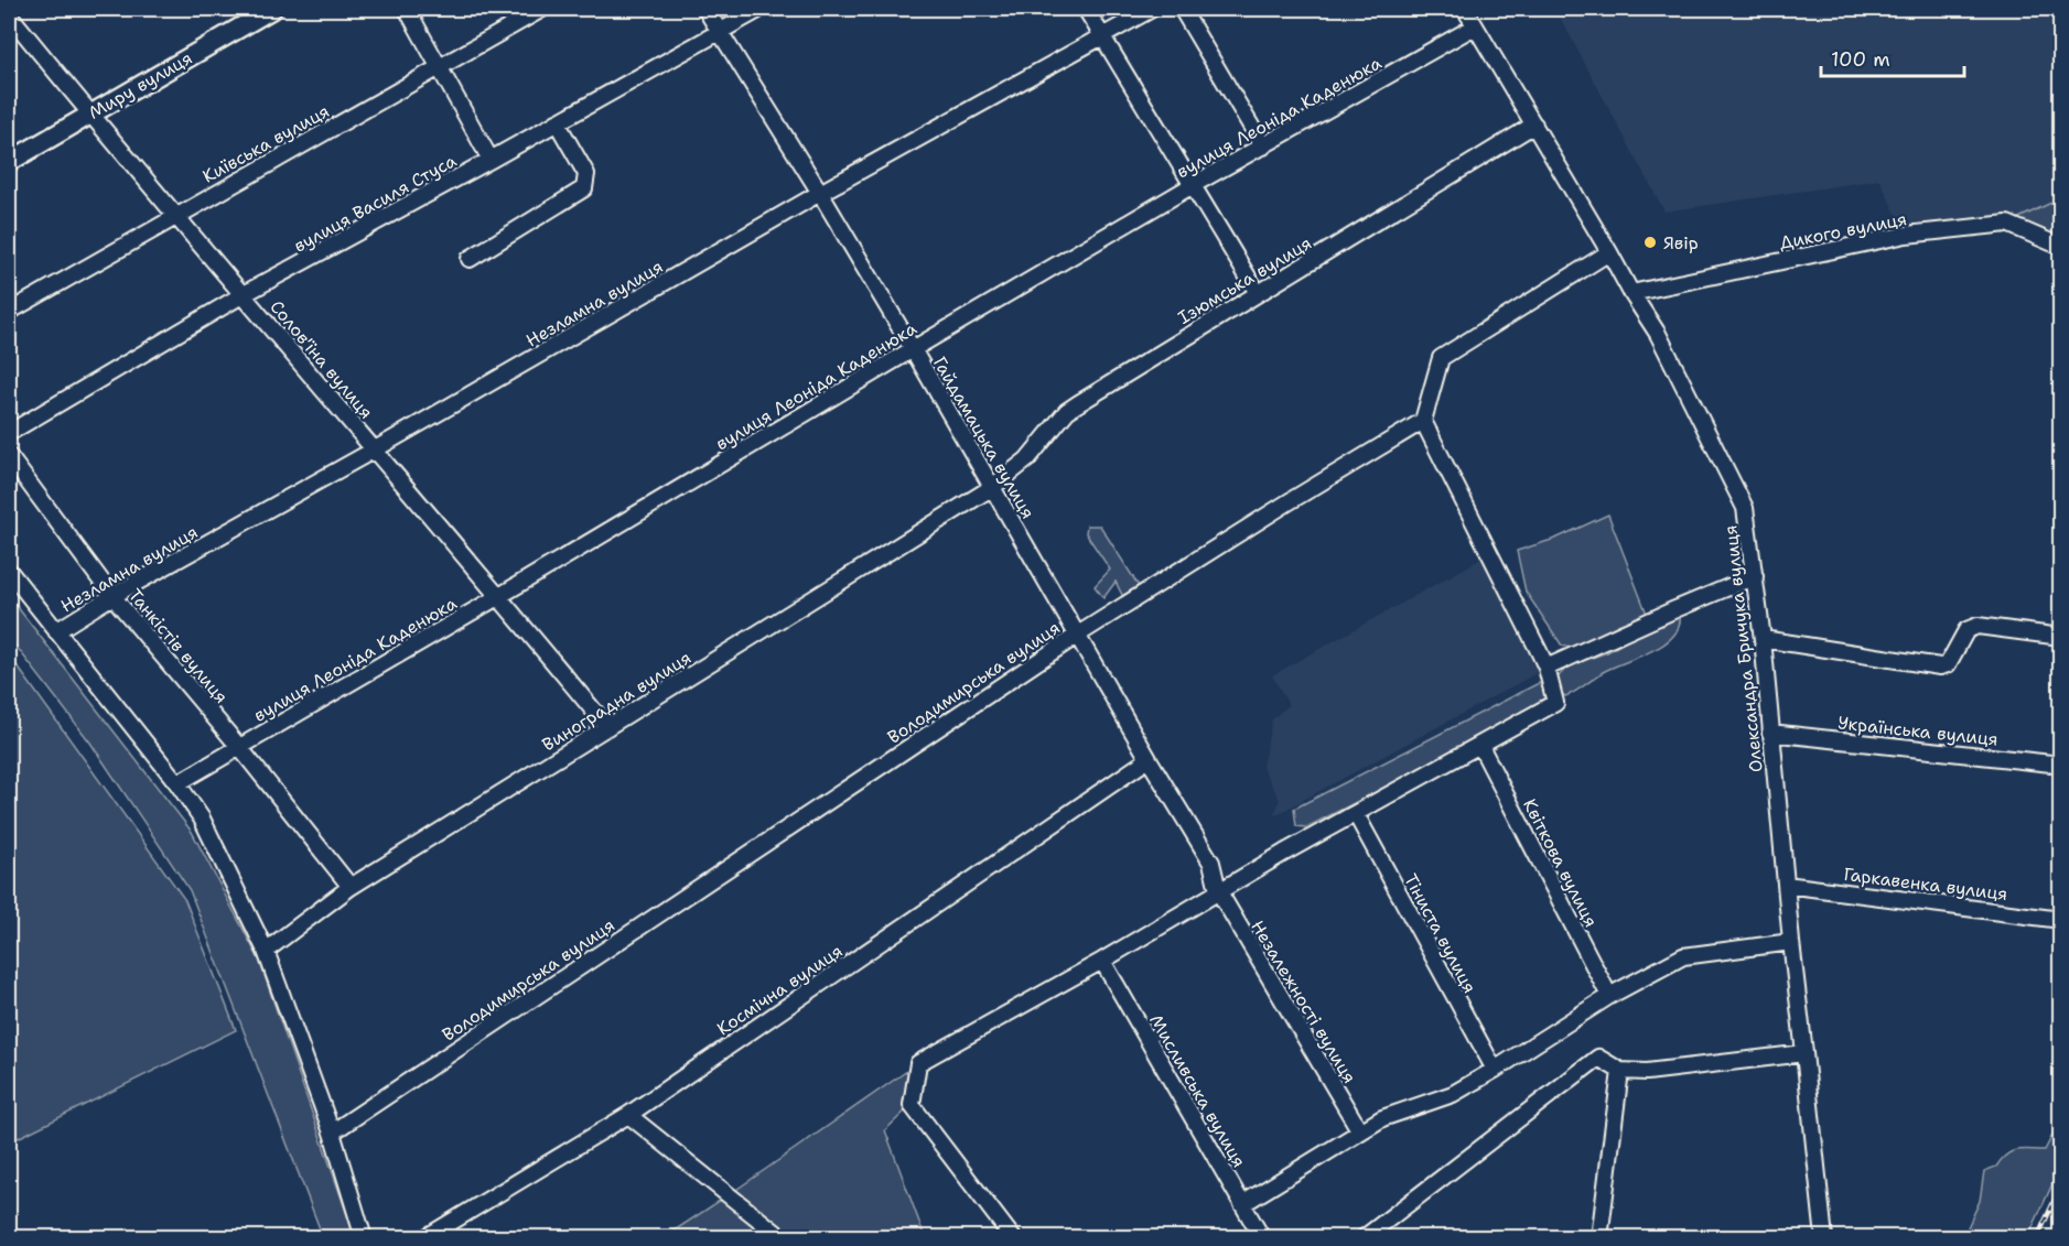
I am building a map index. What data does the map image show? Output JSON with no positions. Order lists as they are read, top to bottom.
{
  "streets": {
    "main road": ["Миру вулиця"],
    "street": [
      "вулиця Леоніда Каденюка",
      "Київська вулиця",
      "вулиця Василя Стуса",
      "Дикого вулиця",
      "Ізюмська вулиця",
      "Незламна вулиця",
      "Солов'їна вулиця",
      "Гайдамацька вулиця",
      "Танкістів вулиця",
      "Олександра Бричука вулиця",
      "Володимирська вулиця",
      "Виноградна вулиця",
      "Українська вулиця",
      "Квіткова вулиця",
      "Гаркавенка вулиця",
      "Тіниста вулиця",
      "Космічна вулиця",
      "Незалежності вулиця",
      "Мисливська вулиця"
    ]
  },
  "crossings": [
    ["Миру вулиця", "Солов'їна вулиця"],
    ["вулиця Леоніда Каденюка", "Солов'їна вулиця"],
    ["вулиця Леоніда Каденюка", "Гайдамацька вулиця"],
    ["вулиця Леоніда Каденюка", "Танкістів вулиця"],
    ["вулиця Леоніда Каденюка", "Олександра Бричука вулиця"],
    ["Київська вулиця", "Солов'їна вулиця"],
    ["вулиця Василя Стуса", "Солов'їна вулиця"],
    ["вулиця Василя Стуса", "Гайдамацька вулиця"],
    ["Дикого вулиця", "Олександра Бричука вулиця"],
    ["Ізюмська вулиця", "Гайдамацька вулиця"],
    ["Ізюмська вулиця", "Олександра Бричука вулиця"],
    ["Ізюмська вулиця", "Виноградна вулиця"],
    ["Незламна вулиця", "Солов'їна вулиця"],
    ["Незламна вулиця", "Гайдамацька вулиця"],
    ["Незламна вулиця", "Танкістів вулиця"],
    ["Солов'їна вулиця", "Виноградна вулиця"],
    ["Гайдамацька вулиця", "Володимирська вулиця"],
    ["Гайдамацька вулиця", "Виноградна вулиця"],
    ["Гайдамацька вулиця", "Космічна вулиця"],
    ["Гайдамацька вулиця", "Незалежності вулиця"],
    ["Танкістів вулиця", "Виноградна вулиця"],
    ["Олександра Бричука вулиця", "Українська вулиця"],
    ["Олександра Бричука вулиця", "Гаркавенка вулиця"]
  ],
  "places": ["Явiр"],
  "scale_bar": "100 m"
}
